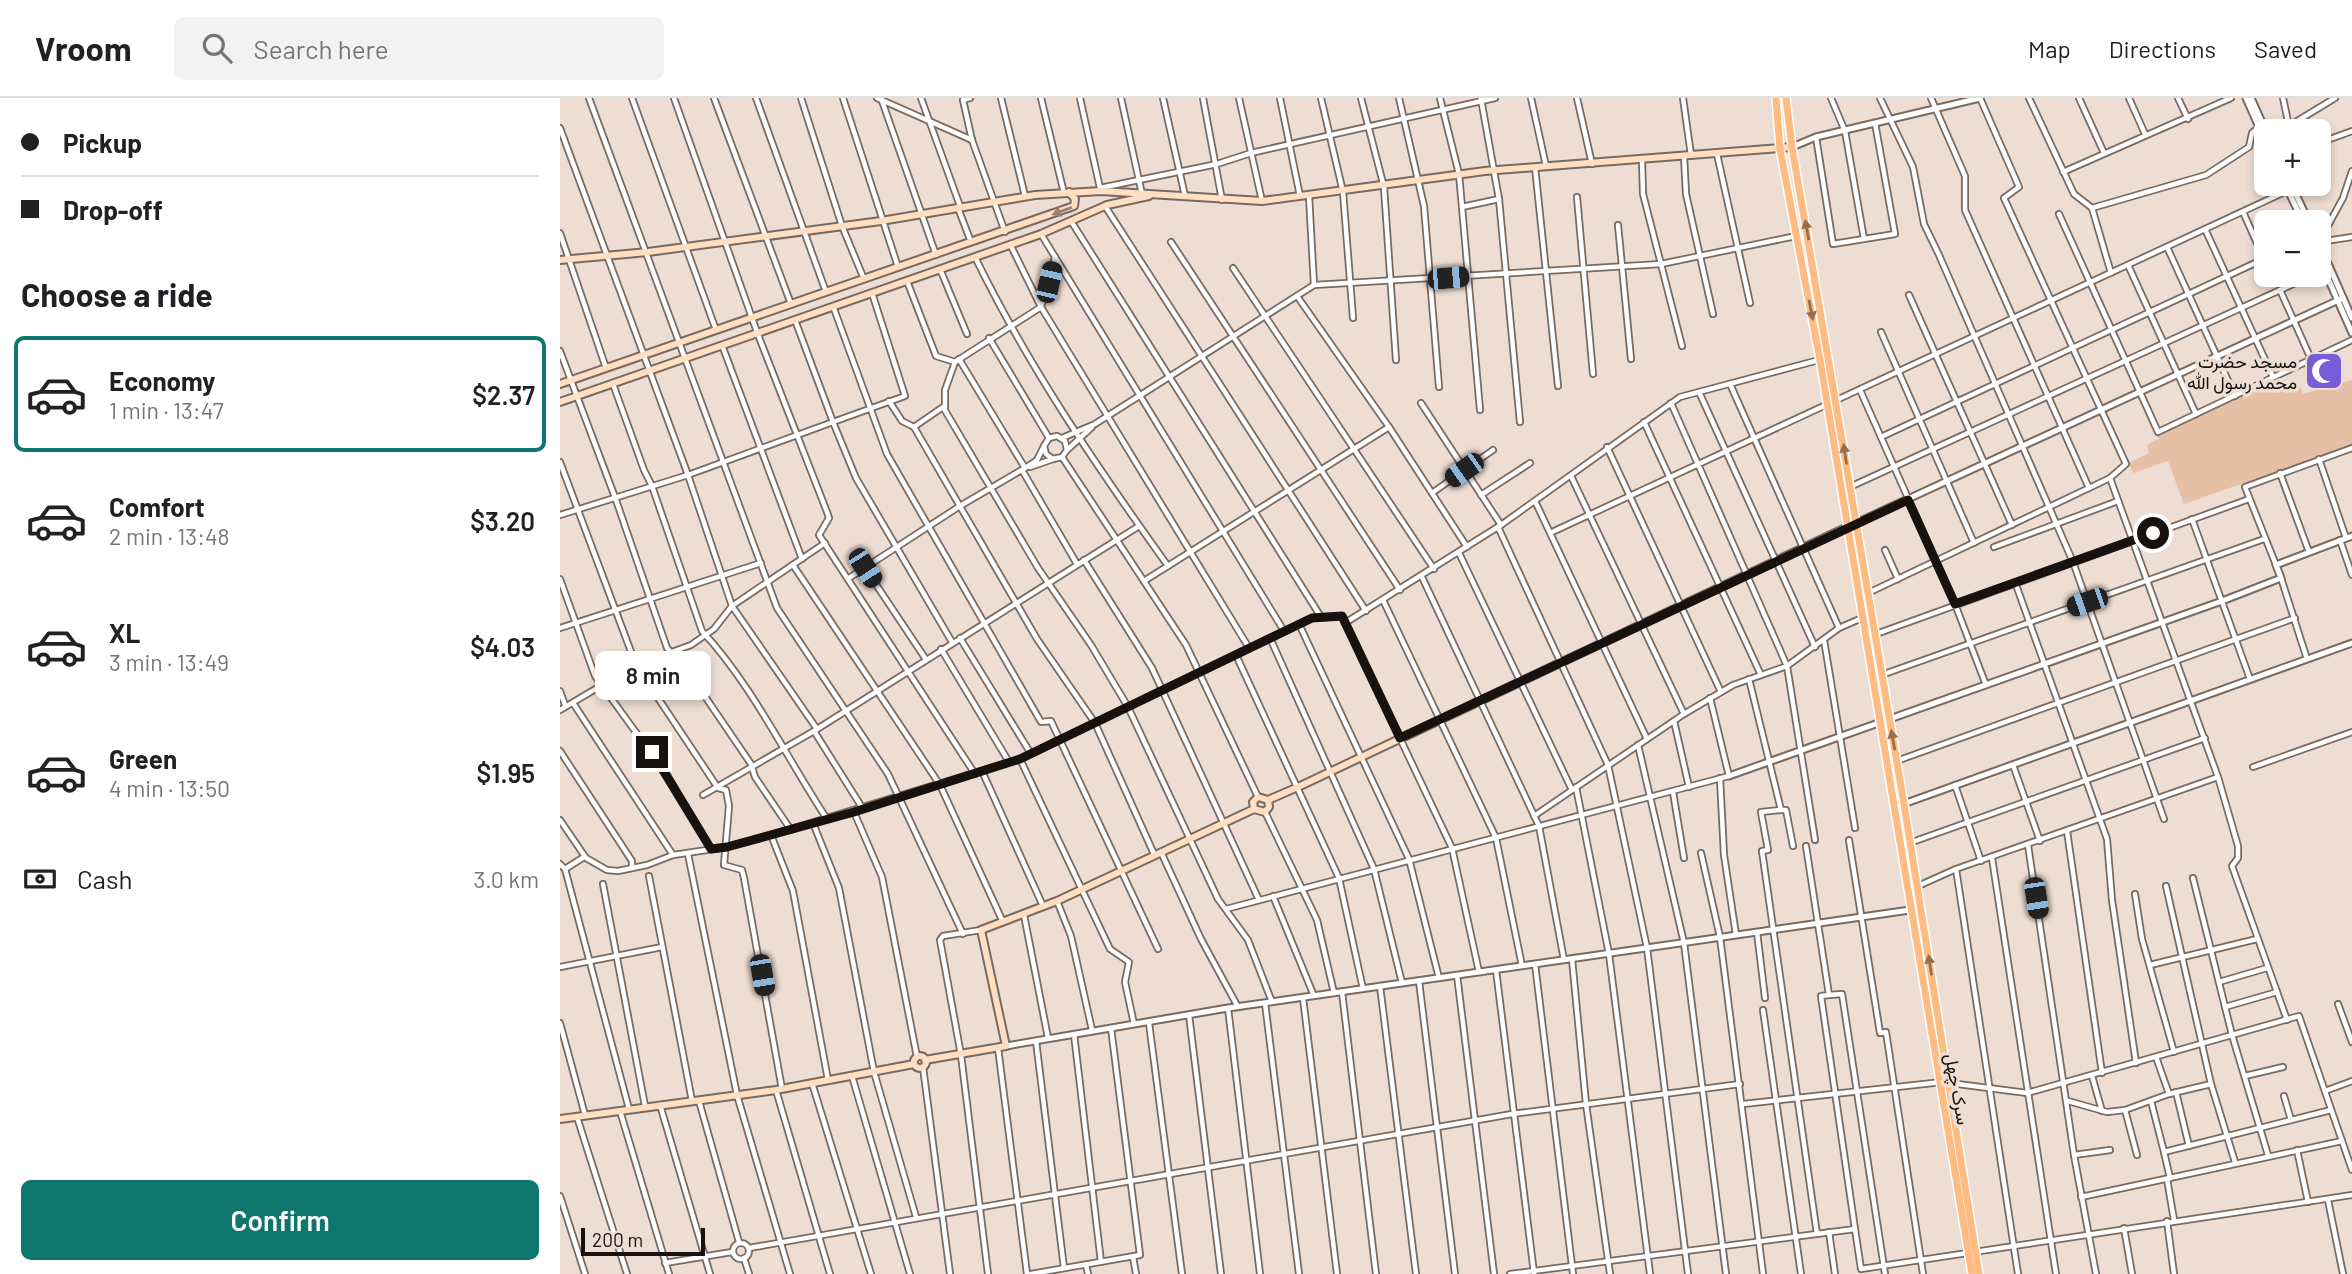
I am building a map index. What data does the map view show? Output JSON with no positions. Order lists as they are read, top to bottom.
{
  "streets": {
    "main road": ["سرک چهل"]
  },
  "places": {
    "mosque": ["مسجد حضرت محمد رسول الله"]
  },
  "scale_bar": "200 m",
  "page": {
    "header": "Vroom",
    "search": "Search here",
    "nav": ["Map", "Directions", "Saved"],
    "banner": ["Pickup", "Drop-off"],
    "map_buttons": ["+", "−"],
    "heading": "Choose a ride",
    "list": [
      {
        "name": "Economy",
        "note": "1 min · 13:47",
        "value": "$2.37"
      },
      {
        "name": "Comfort",
        "note": "2 min · 13:48",
        "value": "$3.20"
      },
      {
        "name": "XL",
        "note": "3 min · 13:49",
        "value": "$4.03"
      },
      {
        "name": "Green",
        "note": "4 min · 13:50",
        "value": "$1.95"
      }
    ],
    "bubble": "8 min",
    "pay": ["Cash", "3.0 km"],
    "buttons": "Confirm",
    "scale": "200 m"
  }
}
